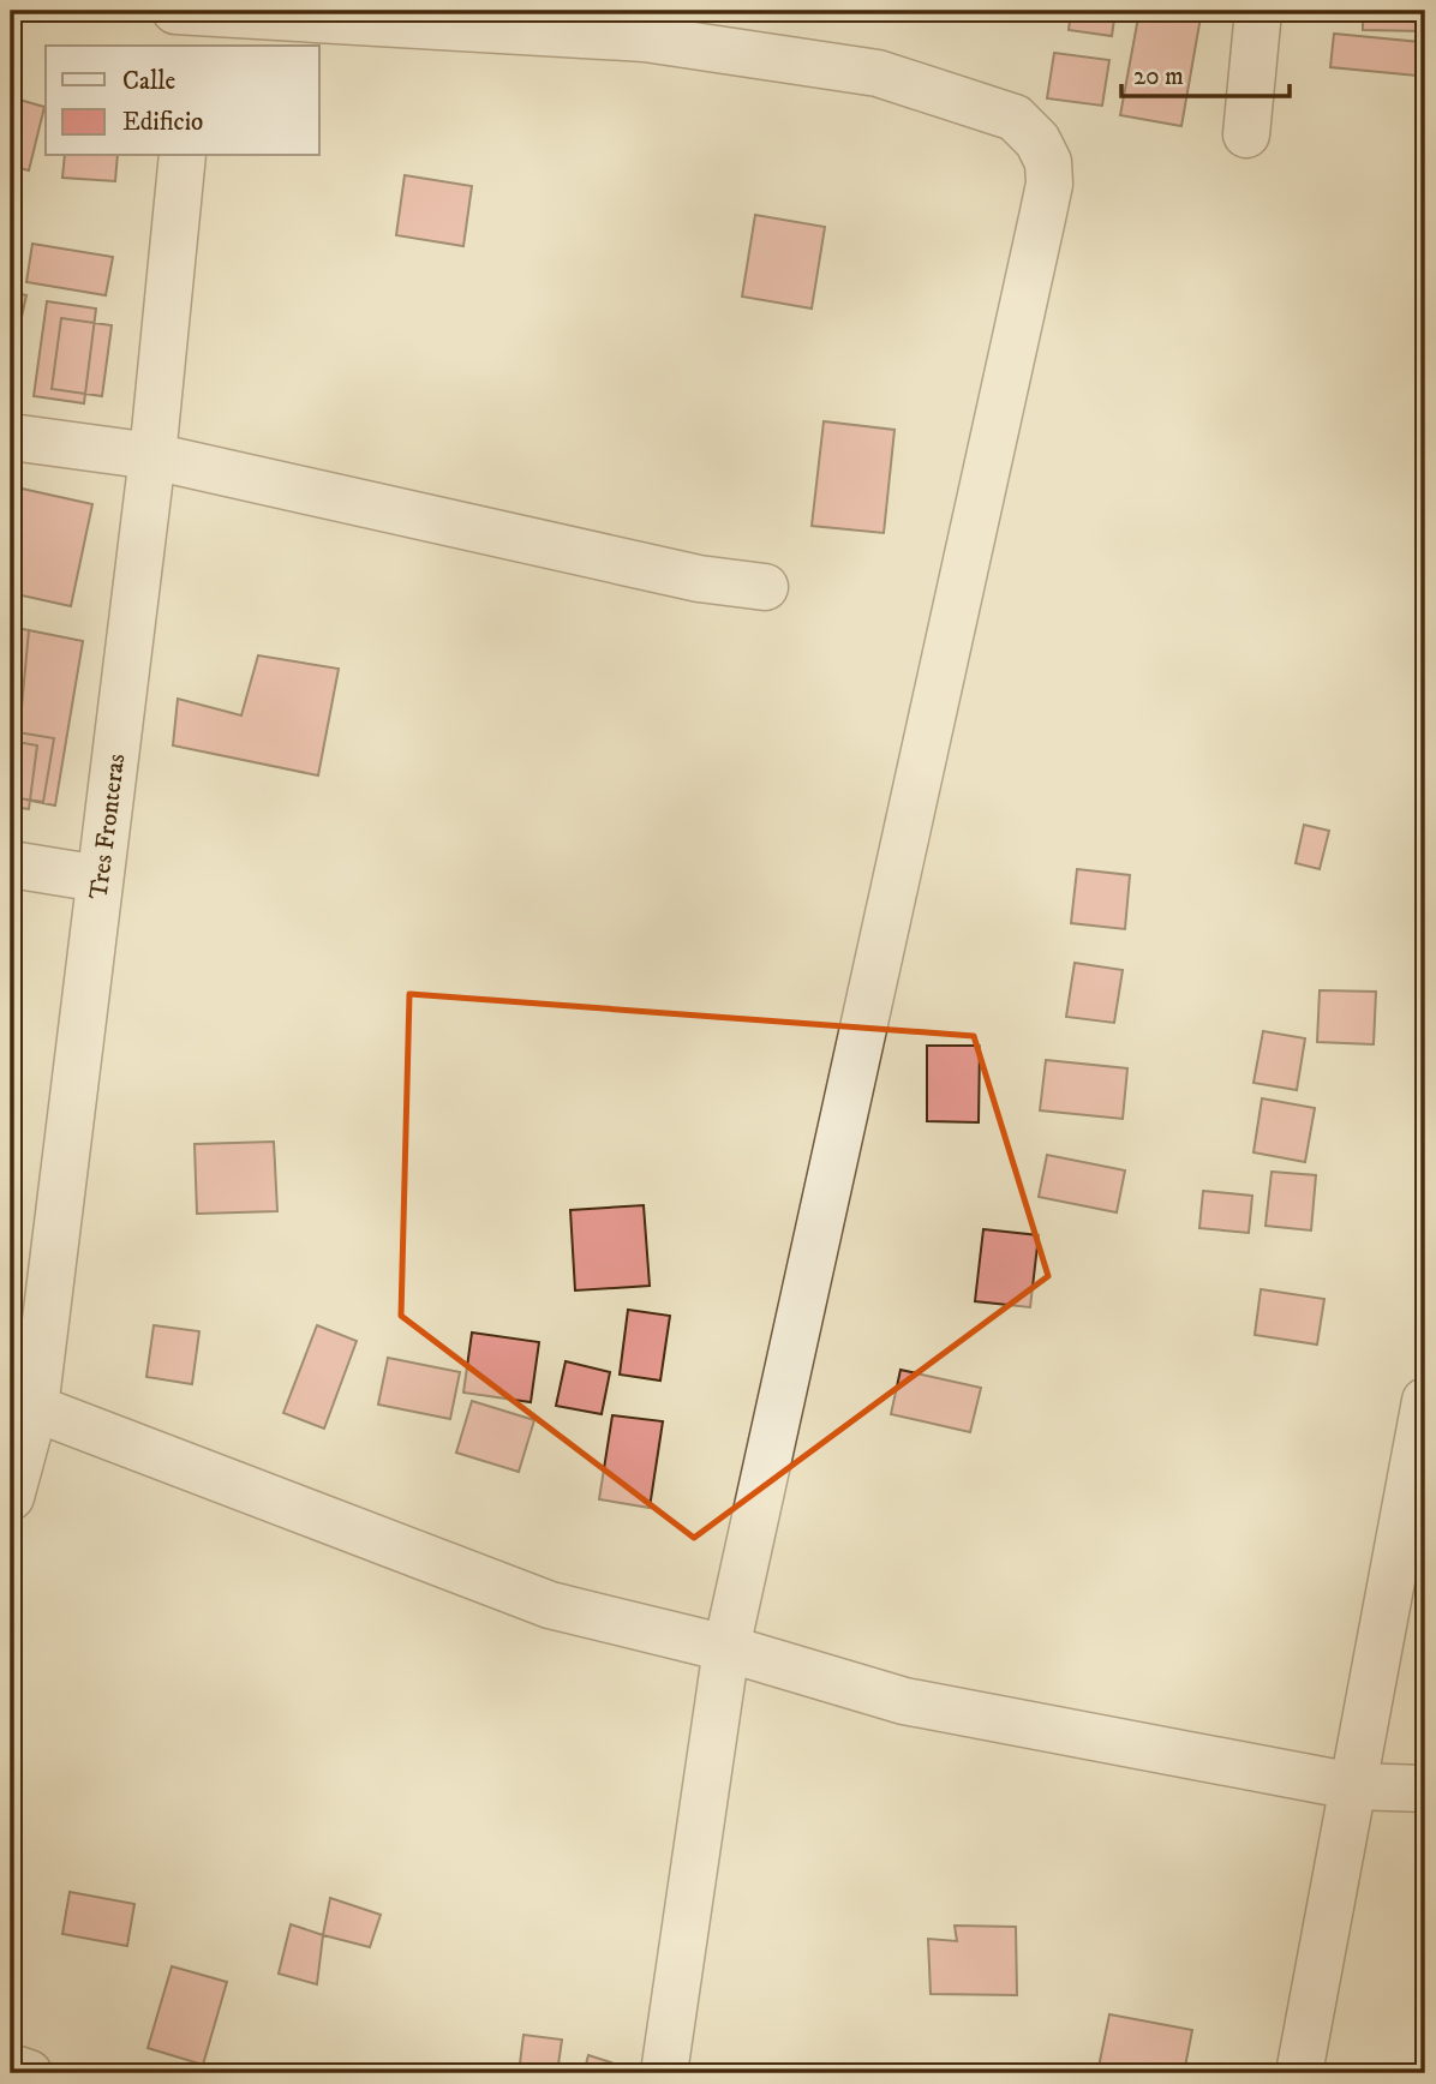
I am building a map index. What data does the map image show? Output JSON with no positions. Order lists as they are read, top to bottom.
{
  "streets": {
    "street": ["Tres Fronteras"]
  },
  "legend": ["Calle", "Edificio"],
  "scale_bar": "20 m"
}
